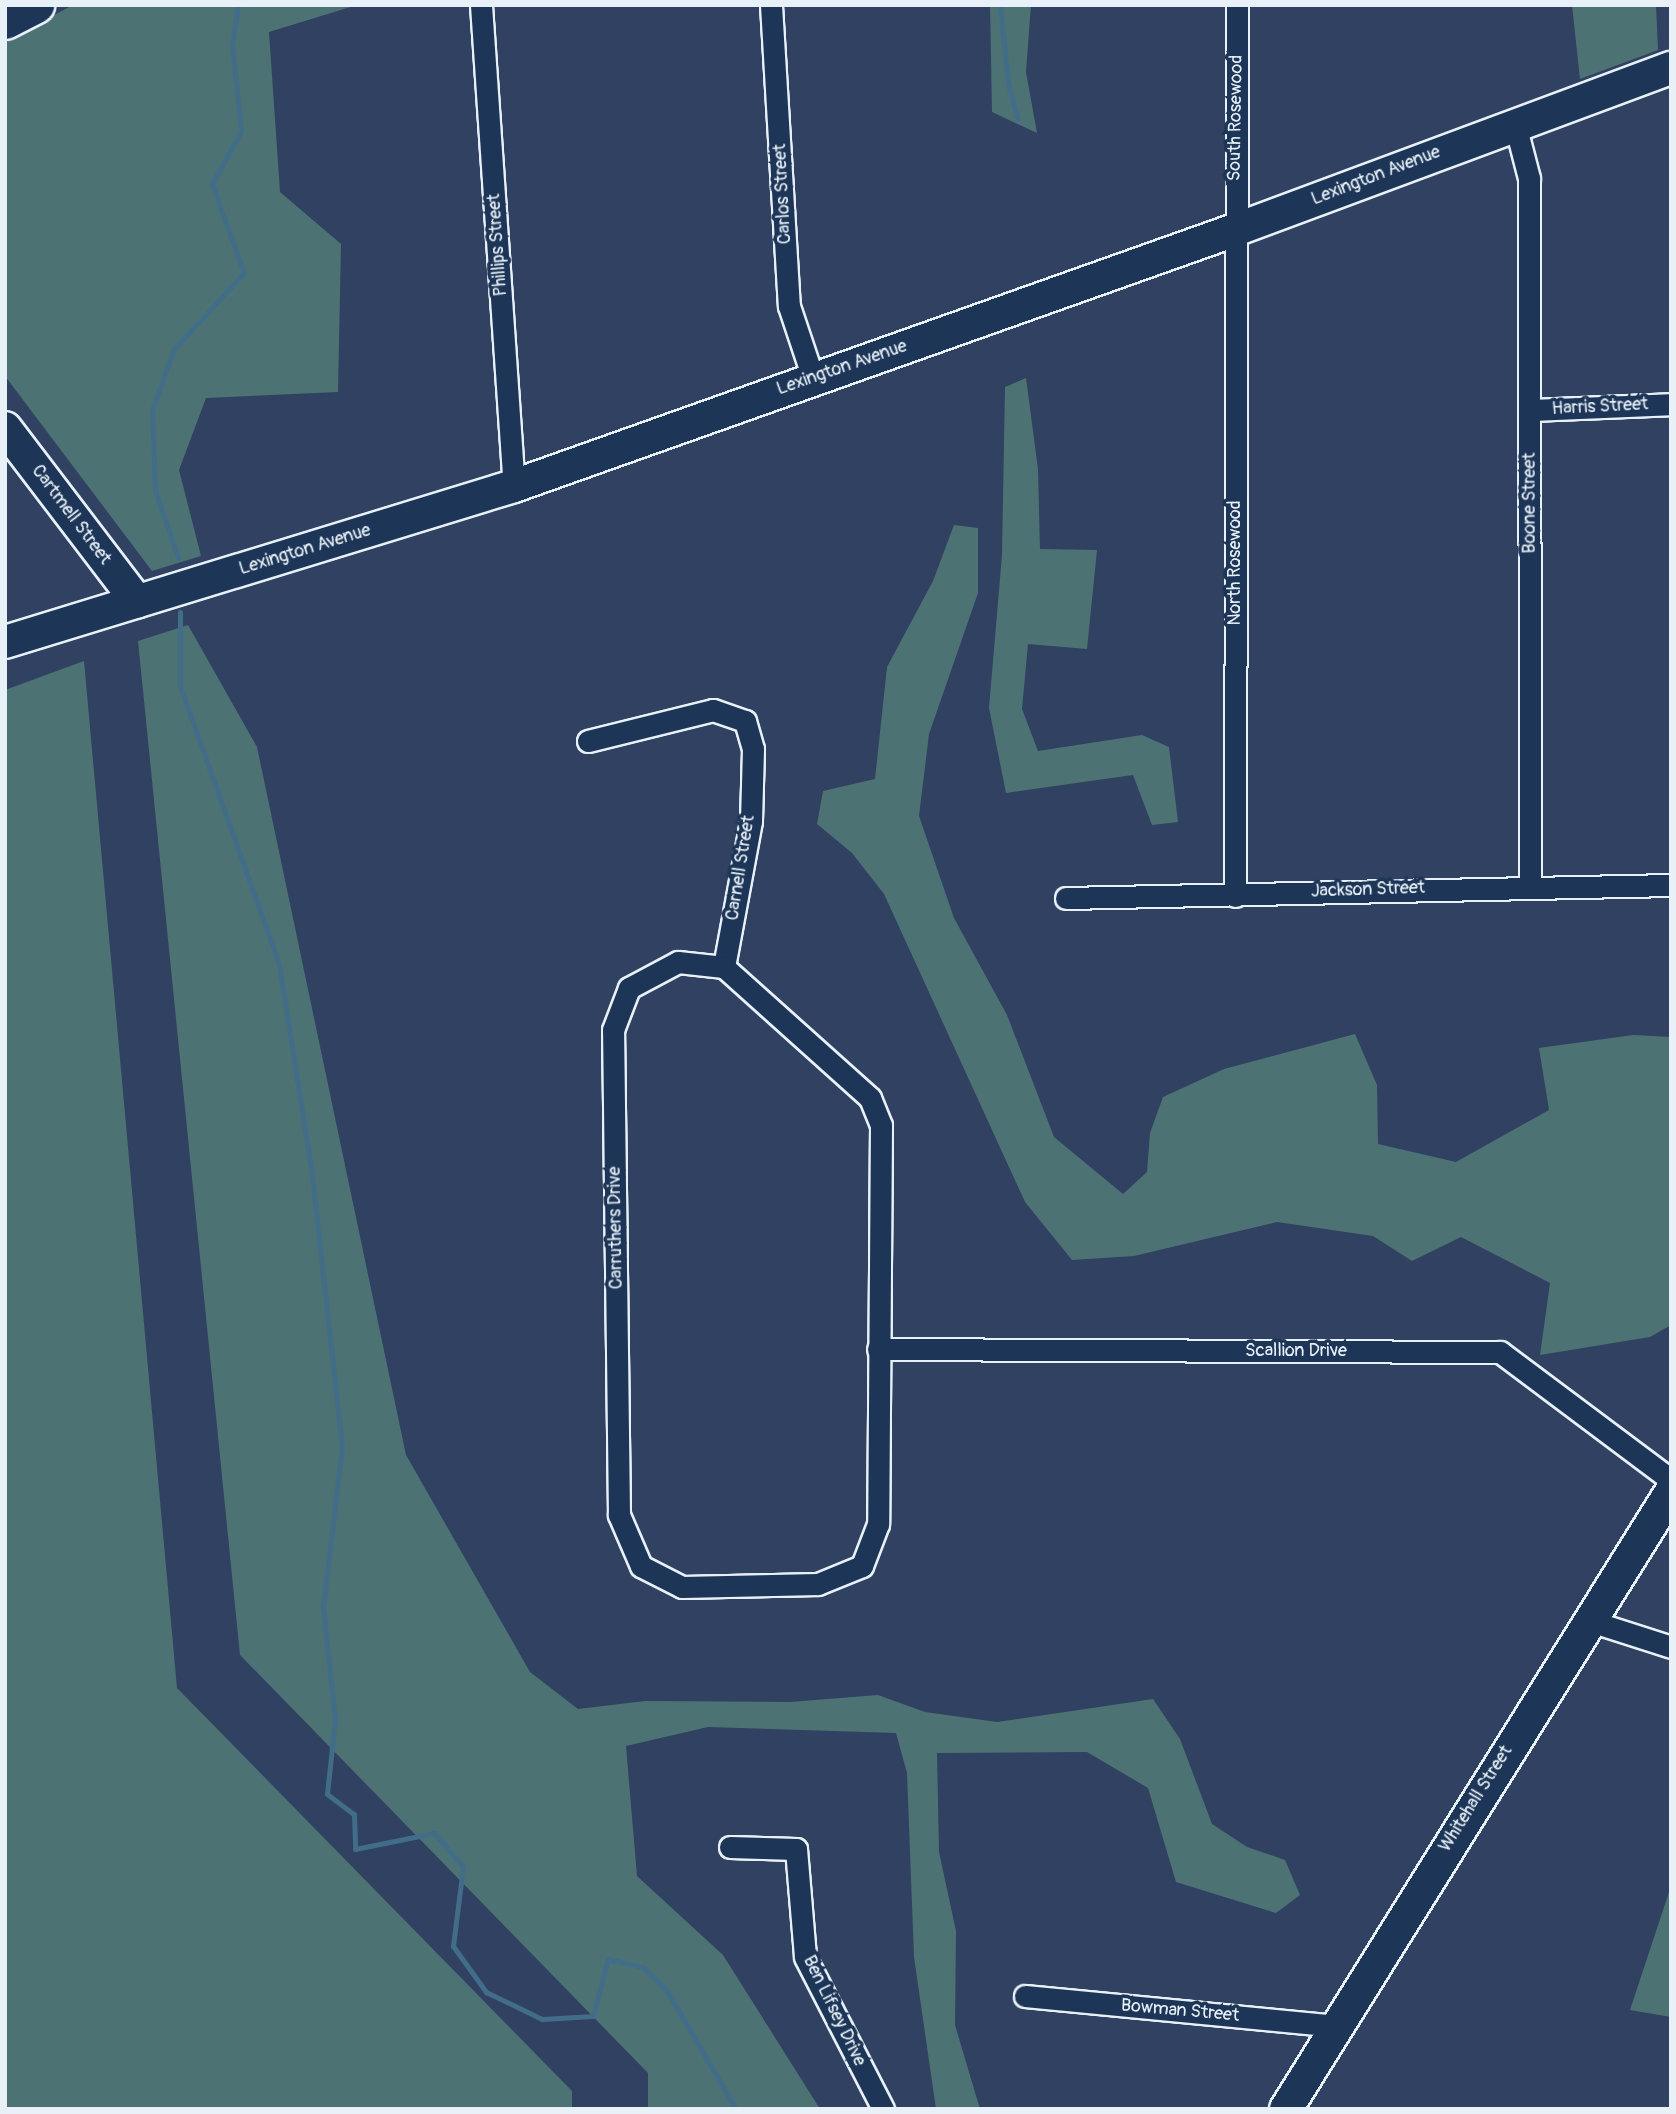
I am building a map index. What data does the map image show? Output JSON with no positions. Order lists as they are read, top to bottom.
{
  "streets": {
    "street": [
      "South Rosewood",
      "Lexington Avenue",
      "Carlos Street",
      "Phillips Street",
      "Harris Street",
      "Boone Street",
      "Cartmell Street",
      "North Rosewood",
      "Carnell Street",
      "Jackson Street",
      "Carruthers Drive",
      "Scallion Drive",
      "Whitehall Street",
      "Ben Lifsey Drive",
      "Bowman Street"
    ]
  },
  "crossings": [
    ["South Rosewood", "Lexington Avenue"],
    ["South Rosewood", "North Rosewood"],
    ["Lexington Avenue", "Carlos Street"],
    ["Lexington Avenue", "Phillips Street"],
    ["Lexington Avenue", "Boone Street"],
    ["Lexington Avenue", "Cartmell Street"],
    ["Lexington Avenue", "North Rosewood"],
    ["Harris Street", "Boone Street"],
    ["Boone Street", "Jackson Street"],
    ["North Rosewood", "Jackson Street"],
    ["Carnell Street", "Carruthers Drive"],
    ["Carruthers Drive", "Scallion Drive"],
    ["Whitehall Street", "Bowman Street"]
  ]
}
